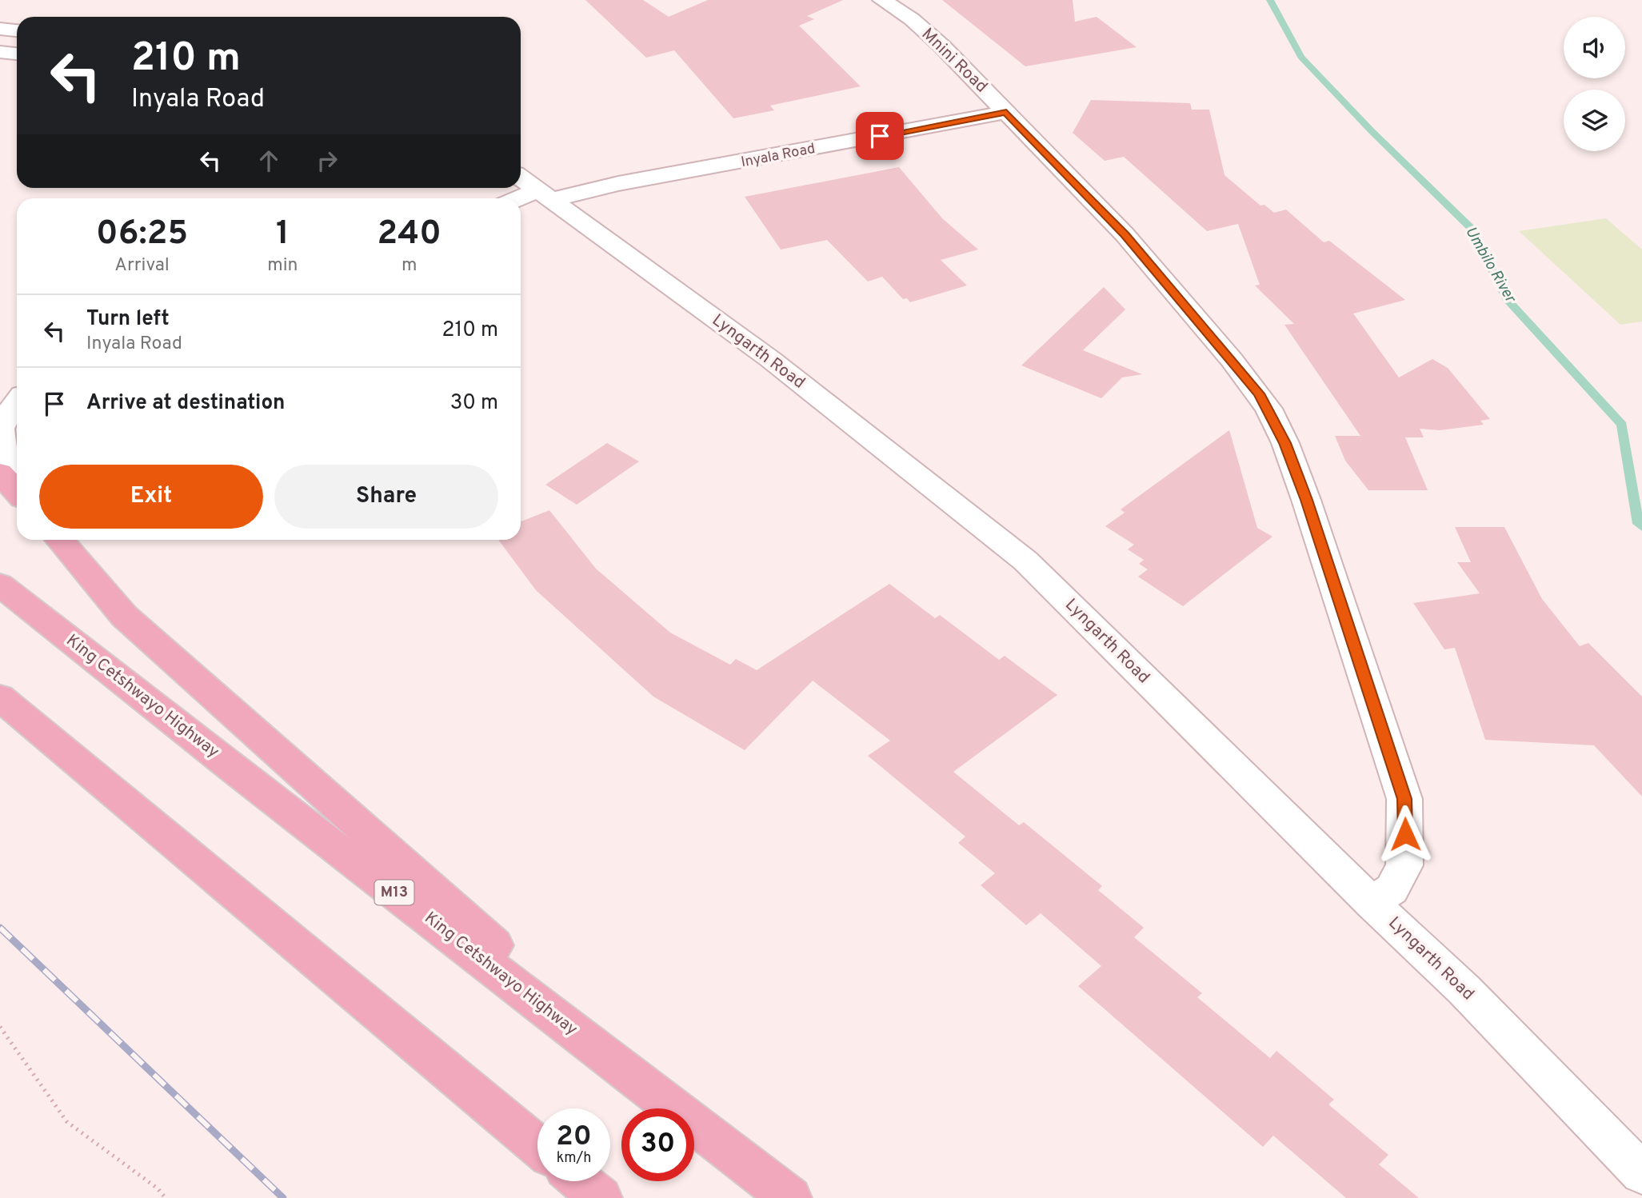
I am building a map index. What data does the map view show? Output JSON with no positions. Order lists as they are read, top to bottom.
{
  "streets": {
    "highway": ["King Cetshwayo Highway", "M13"],
    "street": ["Mnini Road", "Inyala Road", "Lyngarth Road"]
  },
  "crossings": [
    ["Mnini Road", "Inyala Road"],
    ["Mnini Road", "Lyngarth Road"],
    ["Inyala Road", "Lyngarth Road"]
  ],
  "water": ["Umbilo River"],
  "page": {
    "turn": ["210 m", "Inyala Road"],
    "eta": [
      "06:25",
      "Arrival",
      "1",
      "min",
      "240",
      "m"
    ],
    "list": [
      {
        "name": "Turn left",
        "note": "Inyala Road",
        "value": "210 m"
      },
      {
        "name": "Arrive at destination",
        "value": "30 m"
      }
    ],
    "buttons": ["Exit", "Share"],
    "speed": "20 km/h",
    "limit": "30"
  }
}
